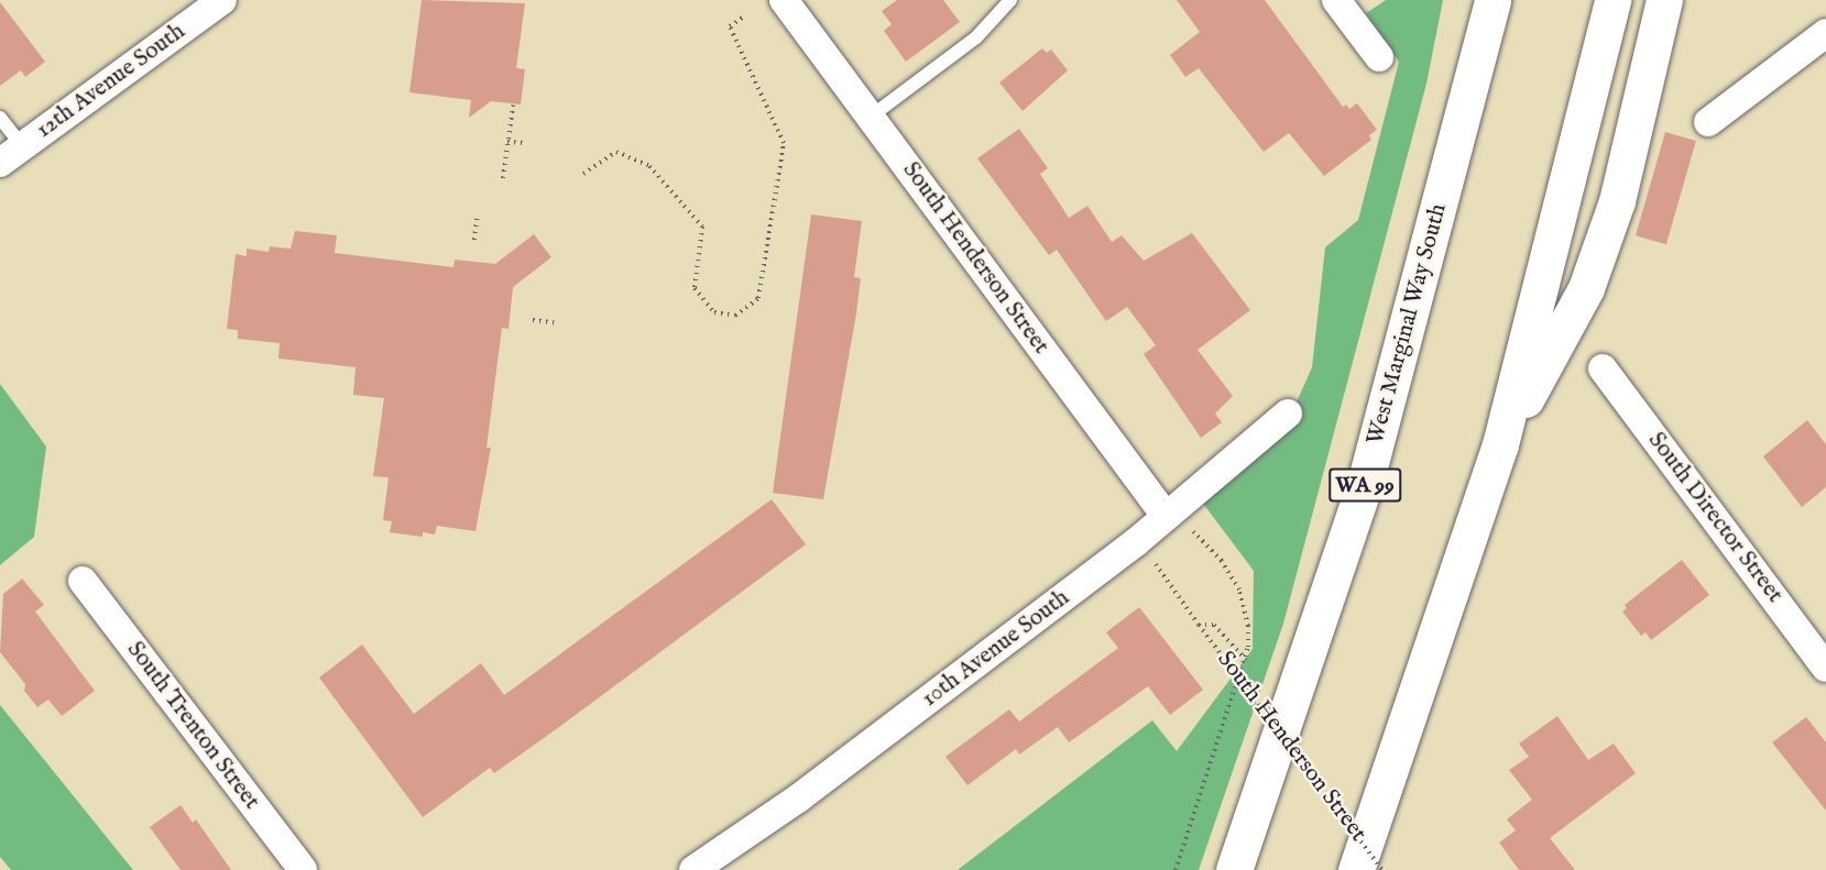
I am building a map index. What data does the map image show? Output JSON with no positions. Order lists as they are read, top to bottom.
{
  "streets": {
    "highway": ["West Marginal Way South", "WA 99"],
    "street": [
      "12th Avenue South",
      "South Henderson Street",
      "South Director Street",
      "10th Avenue South",
      "South Trenton Street"
    ]
  },
  "crossings": [
    ["South Henderson Street", "10th Avenue South"]
  ]
}
